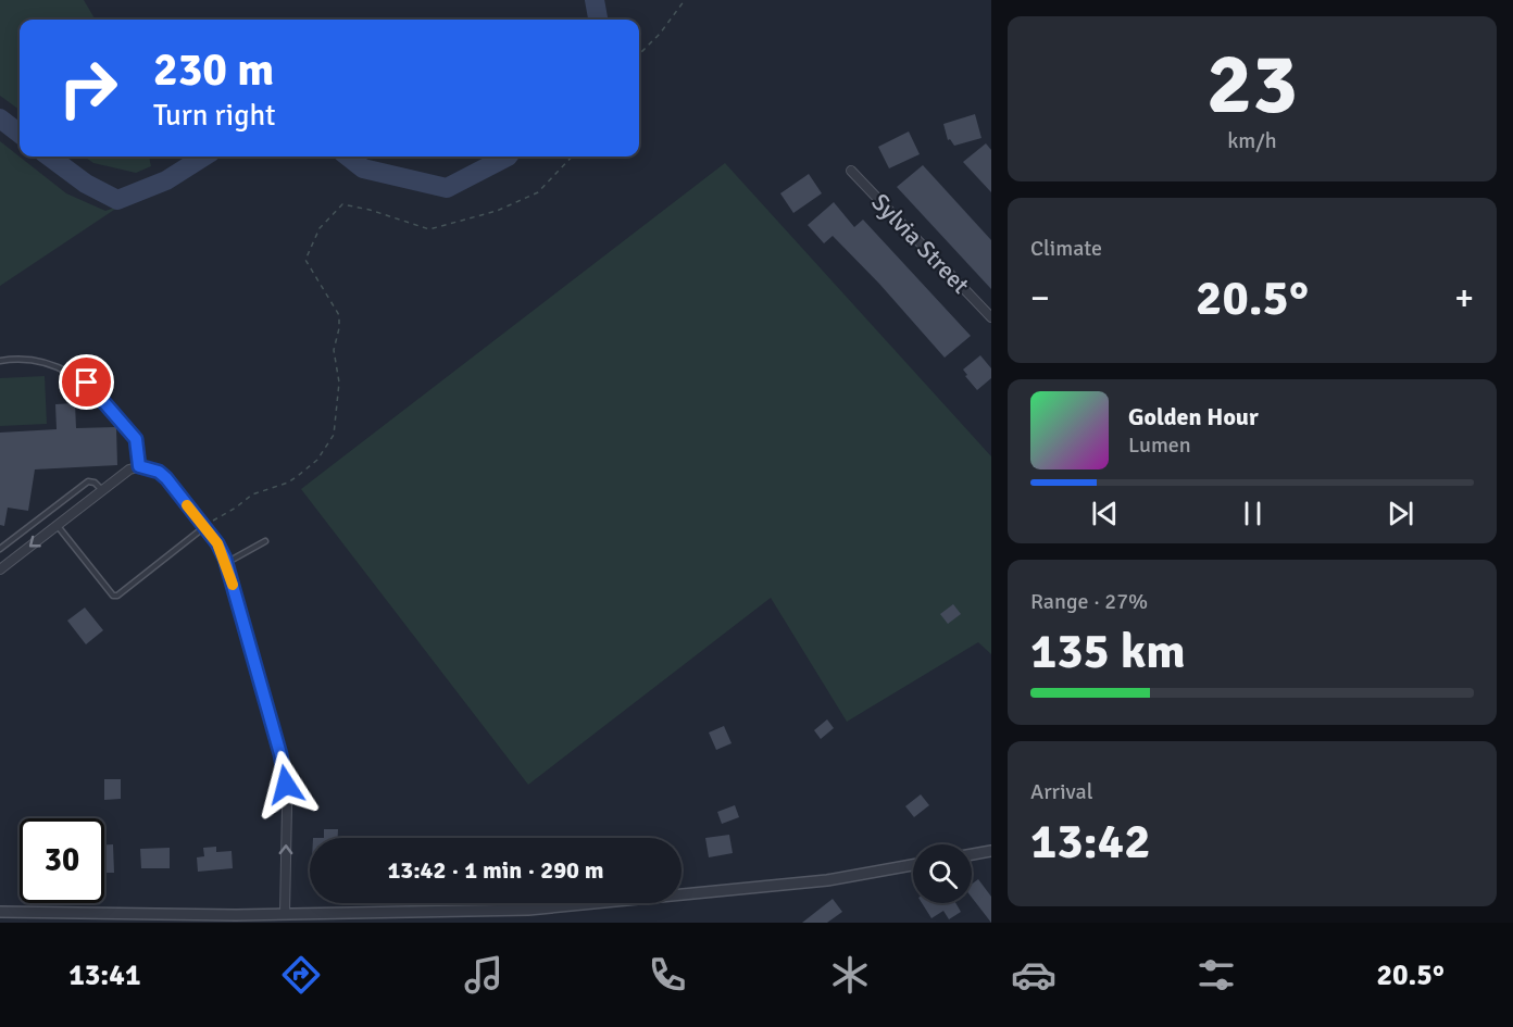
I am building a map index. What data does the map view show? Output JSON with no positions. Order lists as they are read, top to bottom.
{
  "streets": {
    "street": ["Sylvia Street"]
  },
  "page": {
    "tile": [
      ["23", "km/h"],
      "Climate",
      ["Range · 27%", "135 km"],
      ["Arrival", "13:42"]
    ],
    "turn": ["230 m", "Turn right"],
    "heat": ["−", "20.5°", "+"],
    "song": ["Golden Hour", "Lumen"],
    "limit": "30",
    "trip": "13:42 · 1 min · 290 m",
    "tabs": ["13:41", "20.5°"]
  }
}
